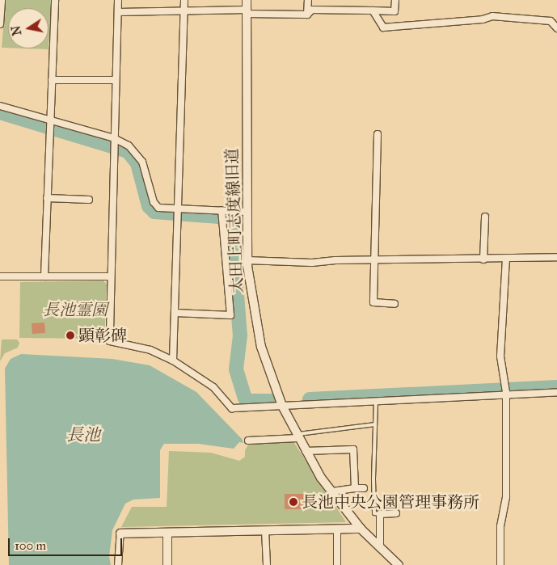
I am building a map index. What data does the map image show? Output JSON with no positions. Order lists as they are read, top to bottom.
{
  "streets": {
    "street": ["太田上町志度線旧道"]
  },
  "water": ["長池"],
  "parks": ["長池霊園"],
  "places": ["顕彰碑", "長池中央公園管理事務所"],
  "scale_bar": "100 m",
  "north": "left"
}
